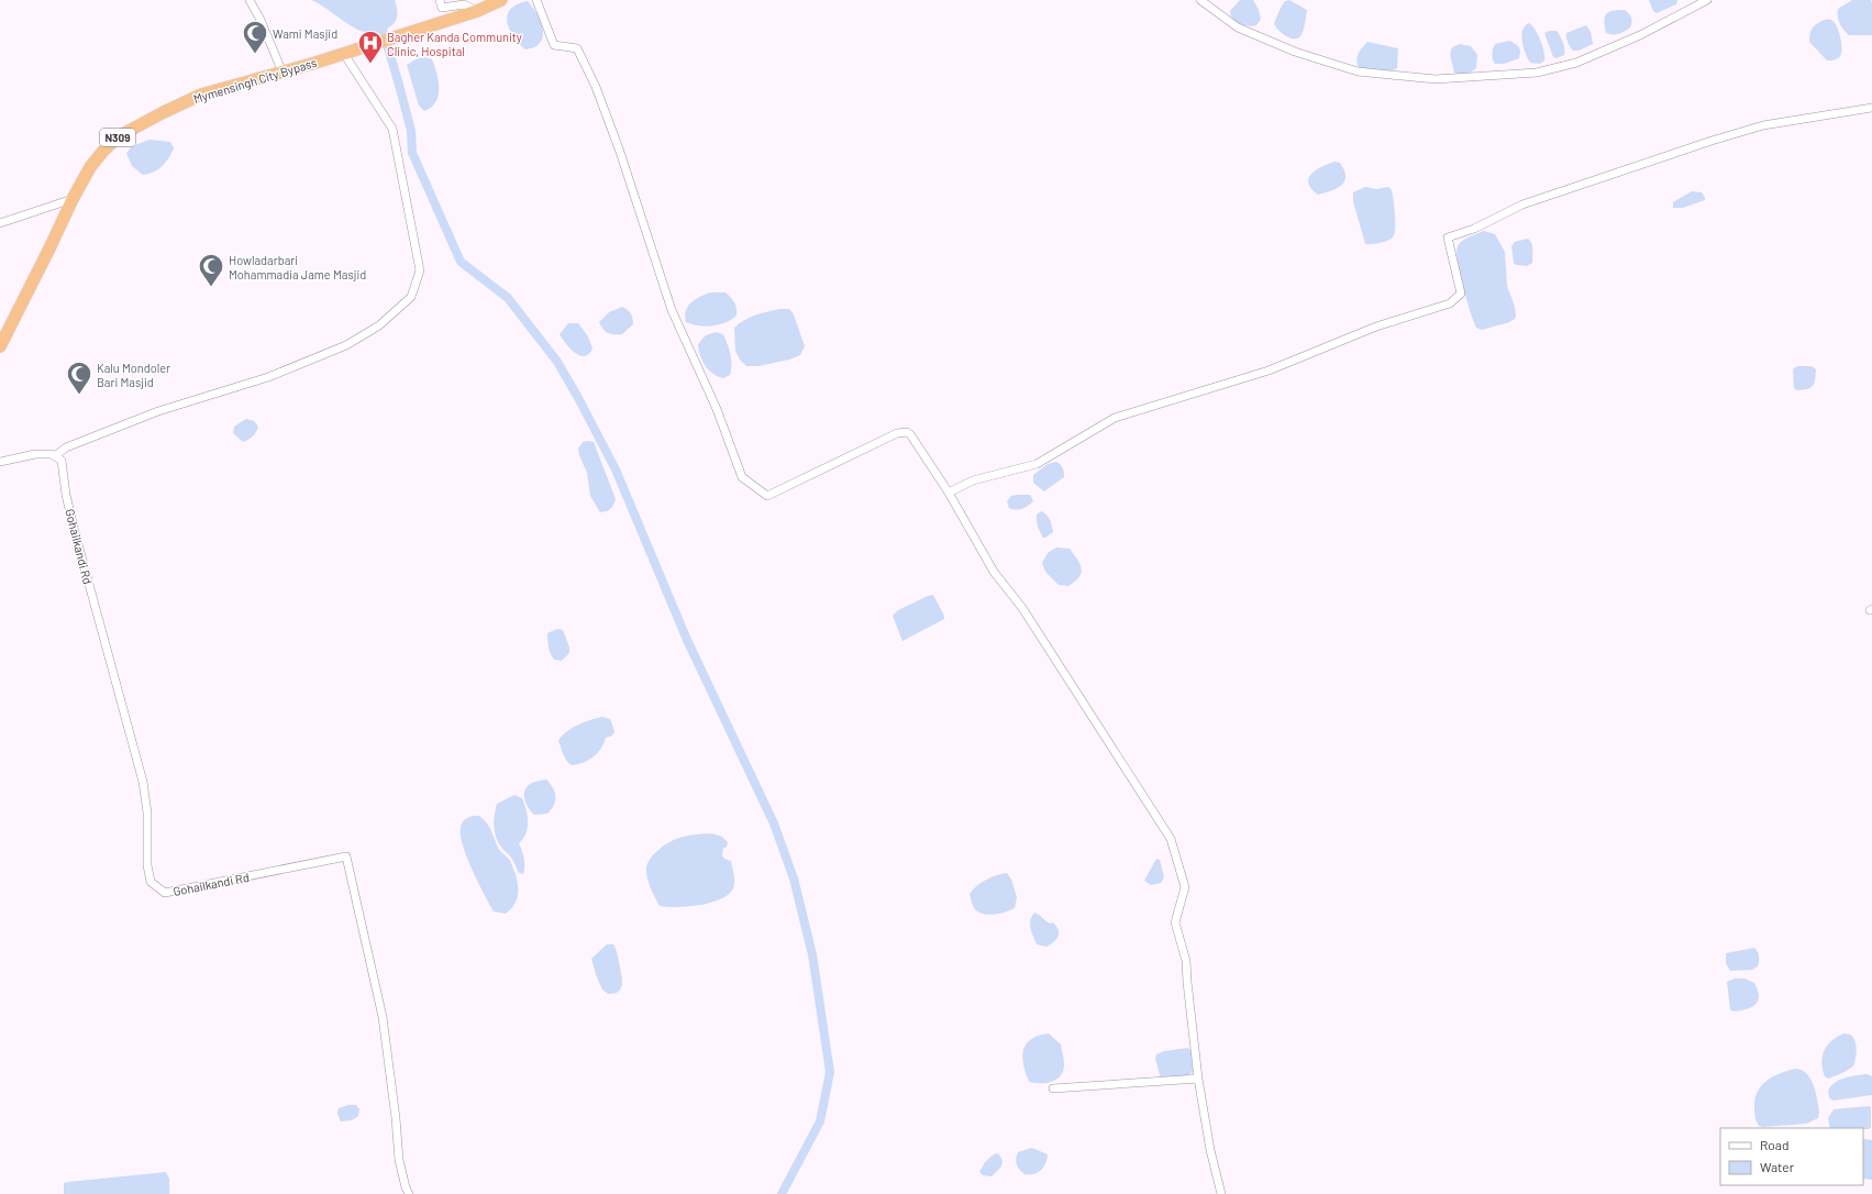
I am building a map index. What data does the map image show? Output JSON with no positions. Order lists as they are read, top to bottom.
{
  "streets": {
    "highway": ["Mymensingh City Bypass", "N309"],
    "street": ["Gohailkandi Rd"]
  },
  "places": {
    "mosque": ["Wami Masjid", "Howladarbari Mohammadia Jame Masjid", "Kalu Mondoler Bari Masjid"],
    "hospital": ["Bagher Kanda Community Clinic, Hospital"]
  },
  "legend": ["Road", "Water"]
}
